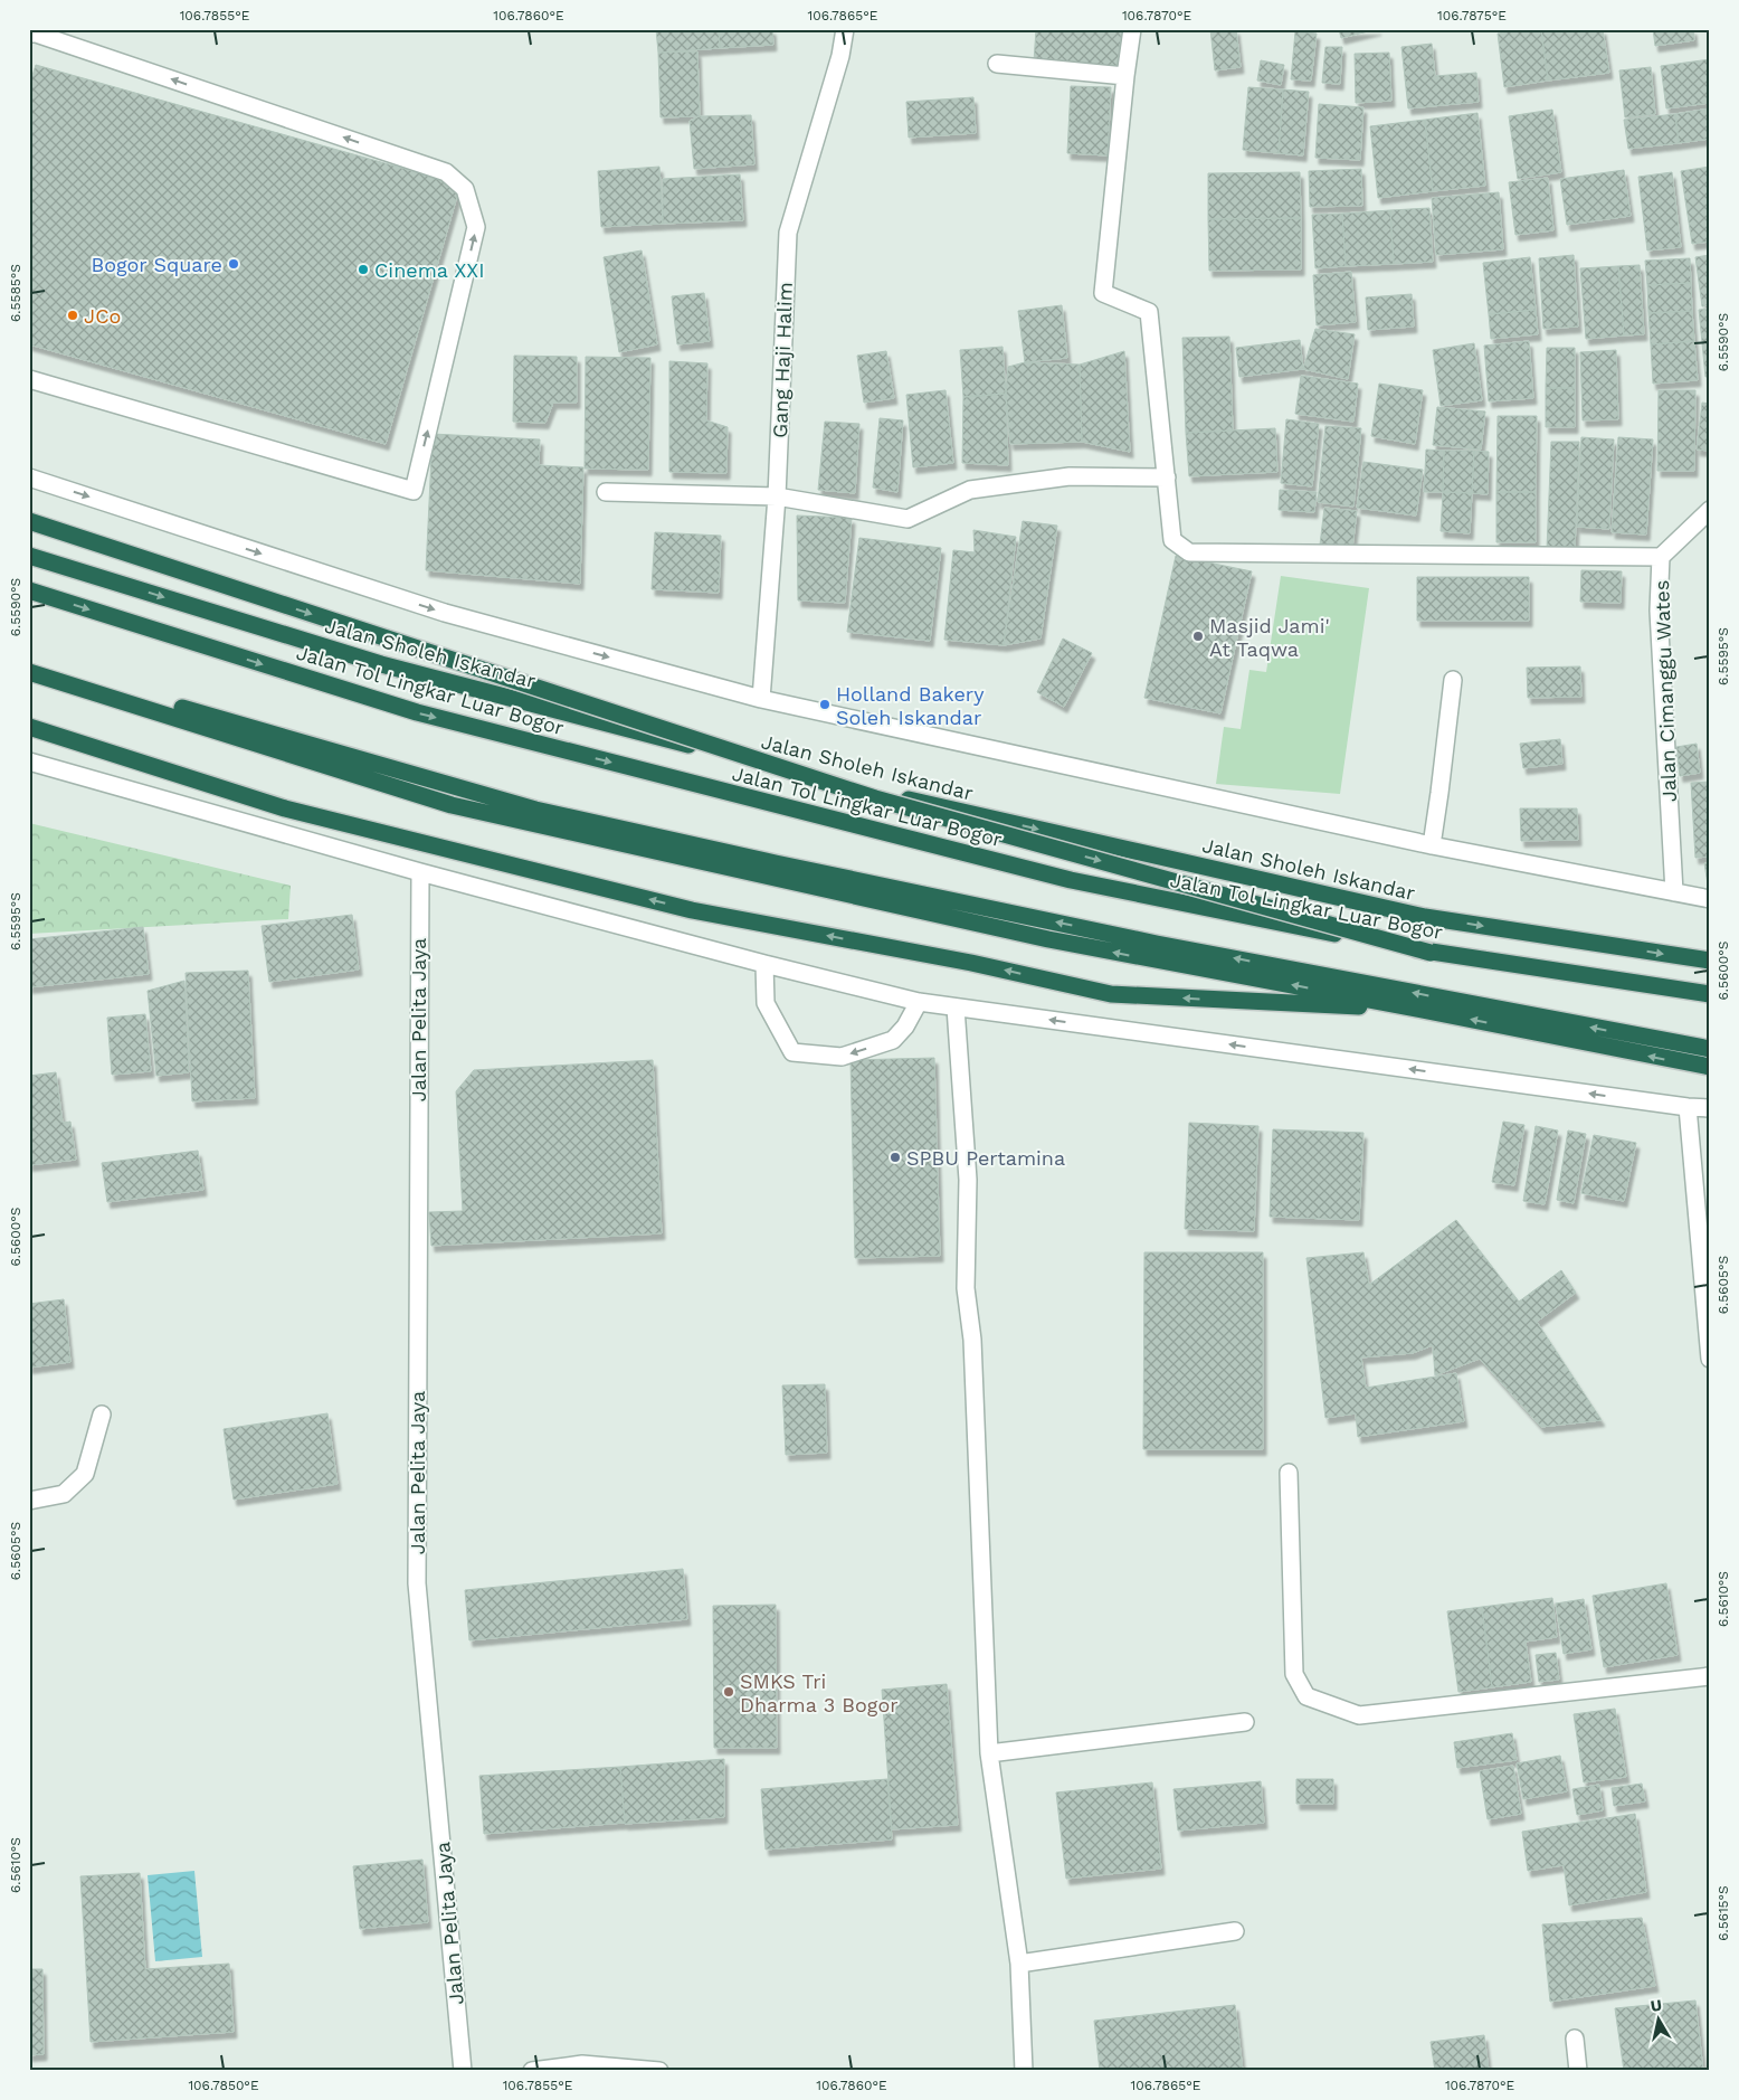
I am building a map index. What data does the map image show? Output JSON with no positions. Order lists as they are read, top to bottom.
{
  "streets": {
    "highway": ["Jalan Sholeh Iskandar", "Jalan Tol Lingkar Luar Bogor"],
    "street": ["Gang Haji Halim", "Jalan Cimanggu Wates", "Jalan Pelita Jaya"]
  },
  "places": [
    "Bogor Square",
    "Cinema XXI",
    "JCo",
    "Masjid Jami' At Taqwa",
    "Holland Bakery Soleh Iskandar",
    "SPBU Pertamina",
    "SMKS Tri Dharma 3 Bogor"
  ],
  "north": "top",
  "coordinates": [
    "106.7855°E",
    "106.7860°E",
    "106.7865°E",
    "106.7870°E",
    "106.7875°E",
    "6.5585°S",
    "6.5590°S",
    "6.5595°S",
    "6.5600°S",
    "6.5605°S",
    "6.5610°S",
    "6.5615°S",
    "106.7850°E"
  ]
}
